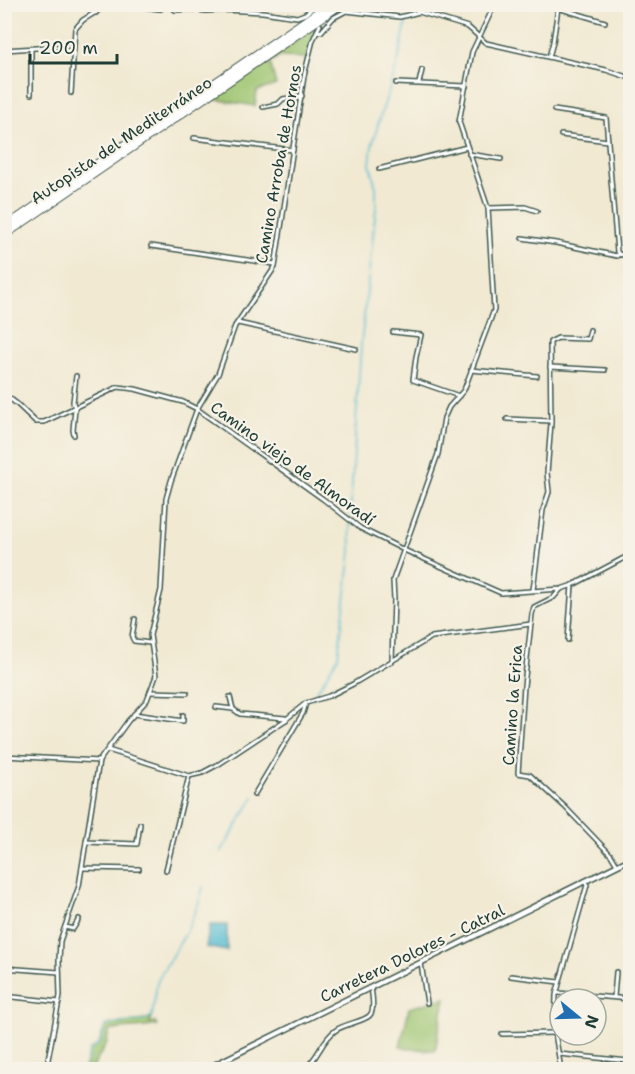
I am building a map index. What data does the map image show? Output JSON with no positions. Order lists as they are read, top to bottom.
{
  "streets": {
    "highway": ["Autopista del Mediterráneo"],
    "street": [
      "Camino Arroba de Hornos",
      "Camino viejo de Almoradí",
      "Camino la Erica",
      "Carretera Dolores - Catral"
    ]
  },
  "crossings": [
    ["Camino Arroba de Hornos", "Camino viejo de Almoradí"],
    ["Camino viejo de Almoradí", "Camino la Erica"],
    ["Camino la Erica", "Carretera Dolores - Catral"]
  ],
  "scale_bar": "200 m",
  "north": "right"
}
